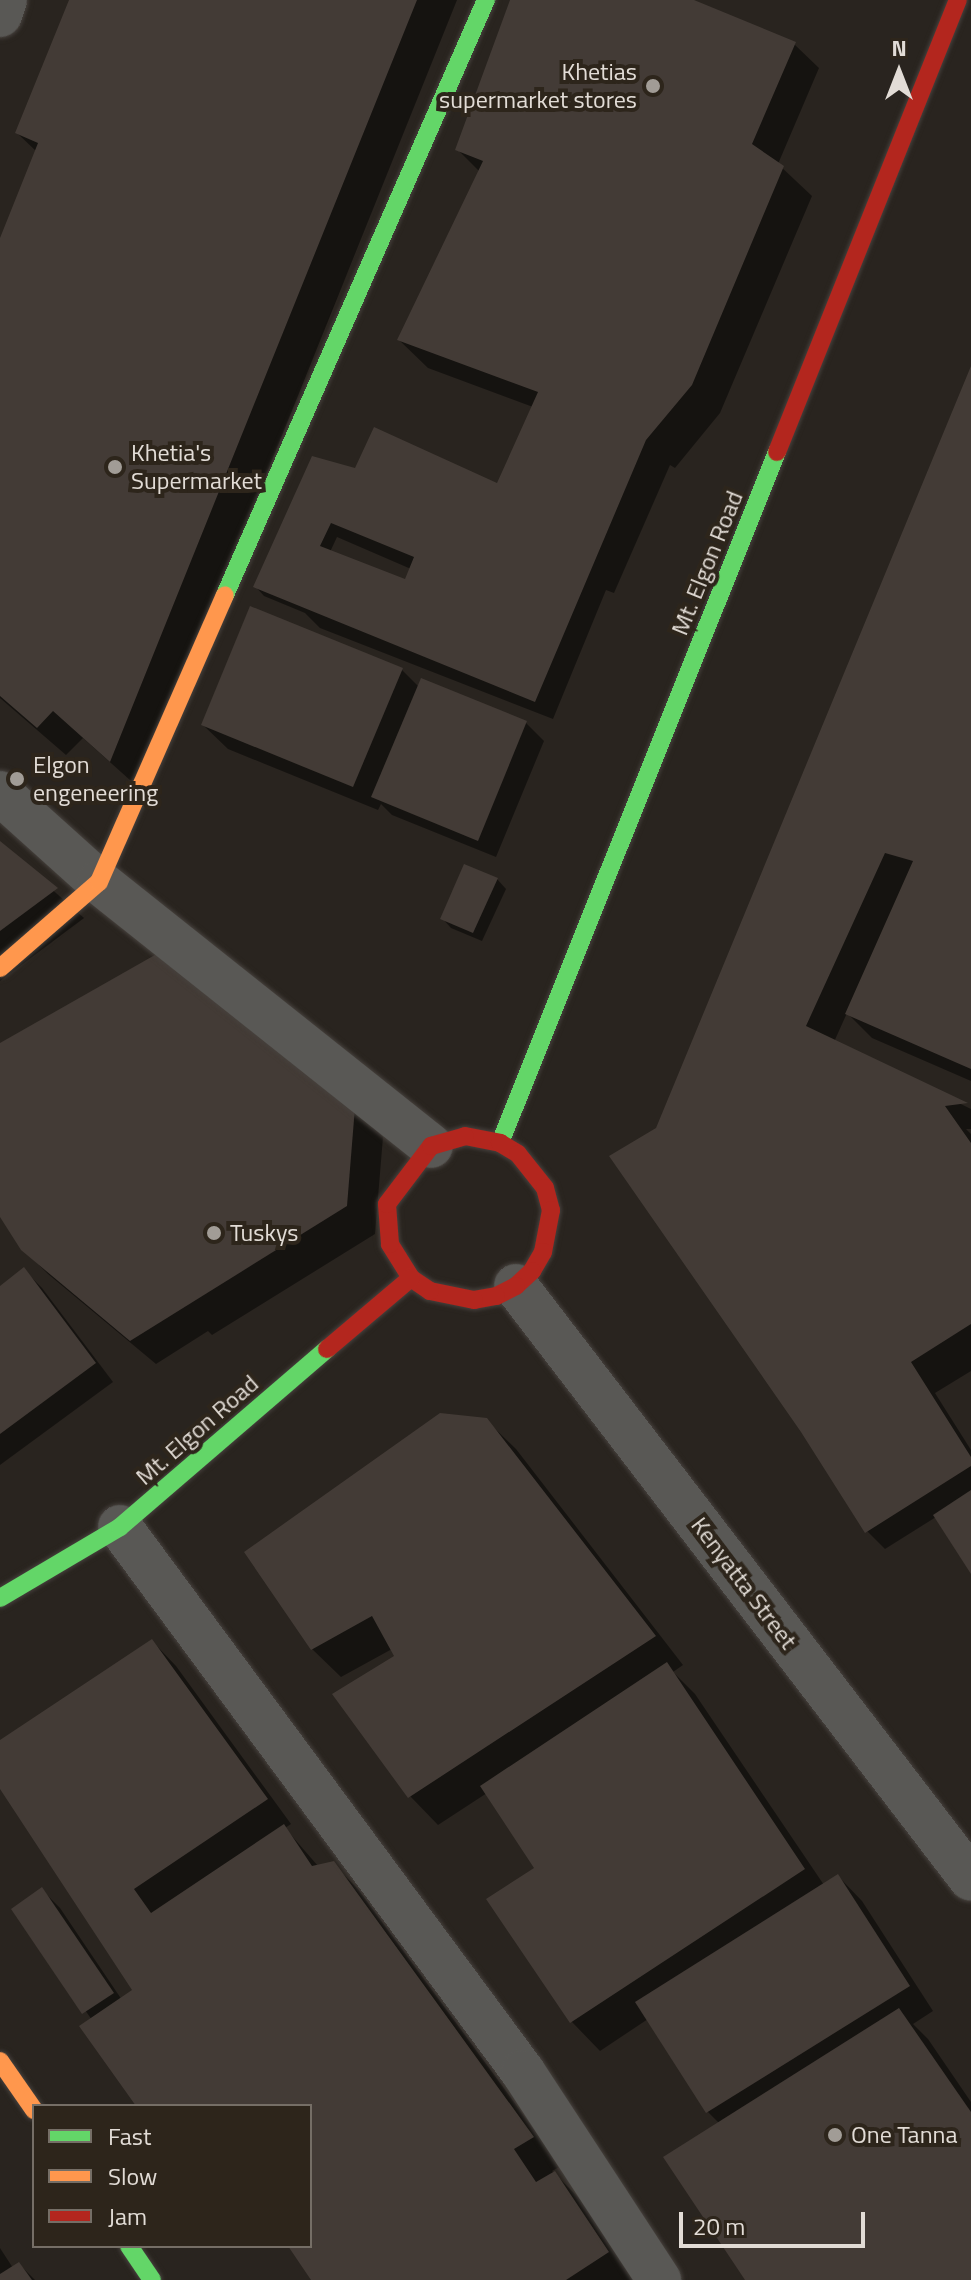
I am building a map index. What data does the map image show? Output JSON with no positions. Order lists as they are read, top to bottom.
{
  "streets": {
    "street": ["Mt. Elgon Road", "Kenyatta Street"]
  },
  "crossings": [
    ["Mt. Elgon Road", "Kenyatta Street"]
  ],
  "places": [
    "Khetias supermarket stores",
    "Khetia's Supermarket",
    "Elgon engeneering",
    "Tuskys",
    "One Tanna"
  ],
  "legend": ["Fast", "Slow", "Jam"],
  "scale_bar": "20 m",
  "north": "top"
}
